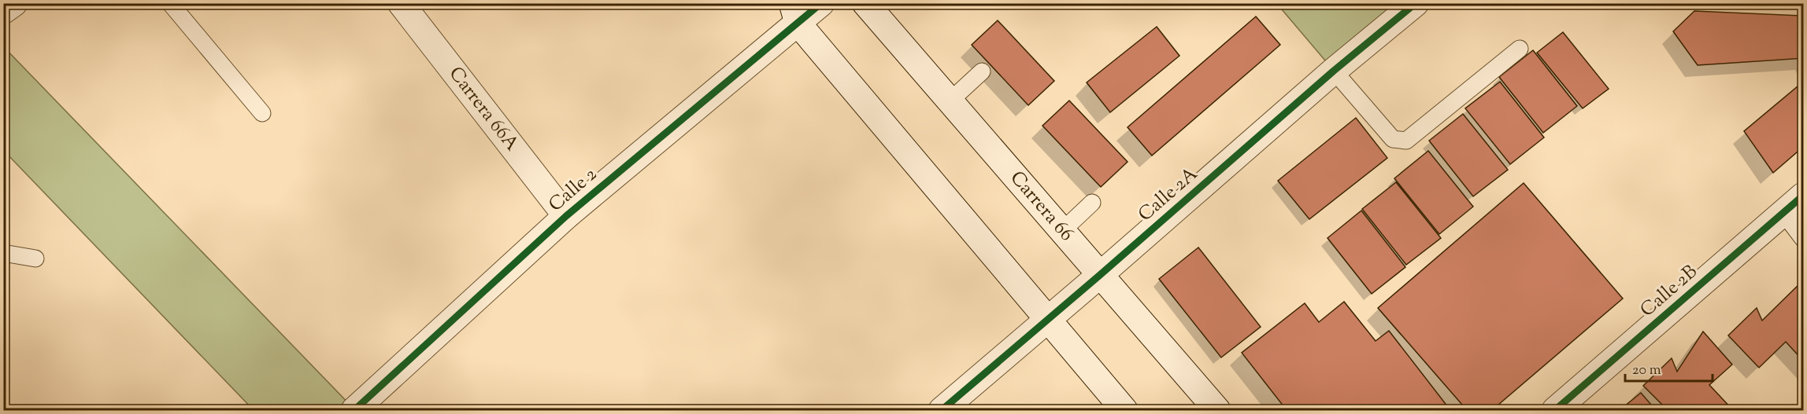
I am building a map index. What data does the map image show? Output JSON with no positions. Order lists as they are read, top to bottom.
{
  "streets": {
    "street": [
      "Carrera 66A",
      "Calle 2",
      "Calle 2A",
      "Carrera 66",
      "Calle 2B"
    ]
  },
  "crossings": [
    ["Carrera 66A", "Calle 2"],
    ["Calle 2A", "Carrera 66"]
  ],
  "scale_bar": "20 m"
}
